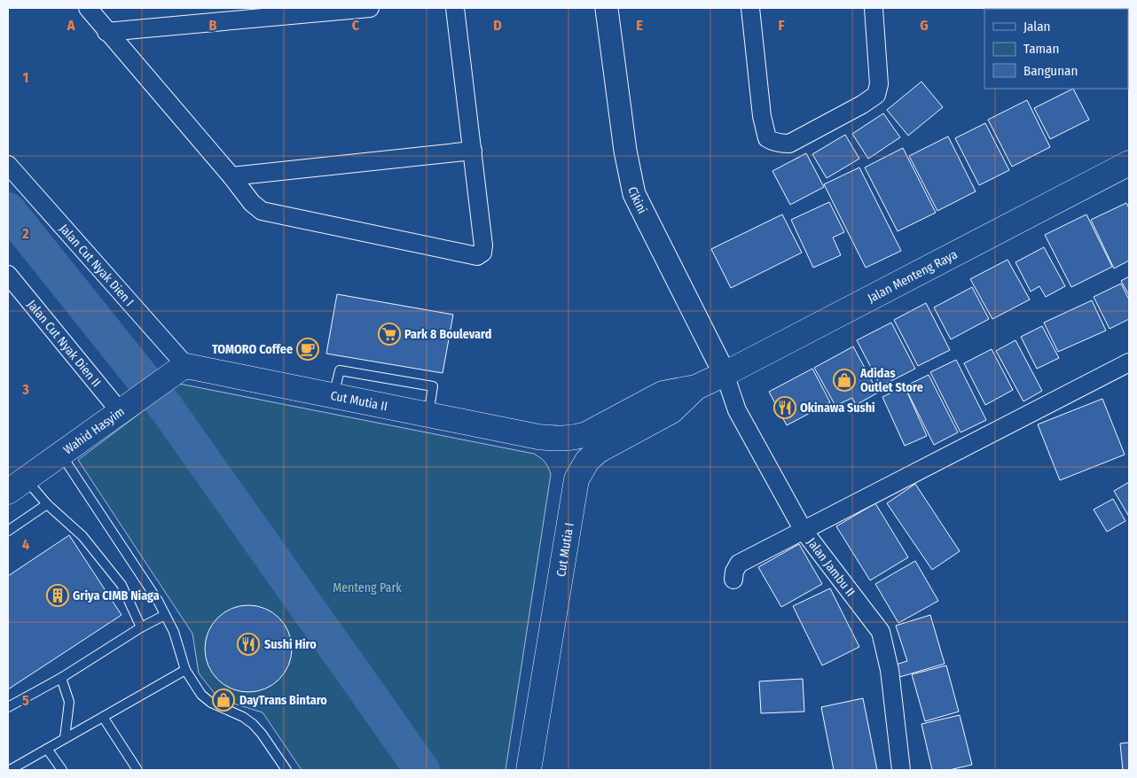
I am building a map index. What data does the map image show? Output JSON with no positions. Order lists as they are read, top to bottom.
{
  "streets": {
    "main road": [
      "Jalan Menteng Raya",
      "Cut Mutia II",
      "Wahid Hasyim",
      "Cut Mutia I"
    ],
    "street": [
      "Cikini",
      "Jalan Cut Nyak Dien I",
      "Jalan Cut Nyak Dien II",
      "Jalan Jambu II"
    ]
  },
  "crossings": [
    ["Cikini", "Jalan Menteng Raya"],
    ["Cikini", "Jalan Jambu II"],
    ["Jalan Cut Nyak Dien I", "Cut Mutia II"],
    ["Jalan Cut Nyak Dien I", "Wahid Hasyim"],
    ["Jalan Menteng Raya", "Cut Mutia II"],
    ["Jalan Menteng Raya", "Cut Mutia I"],
    ["Jalan Menteng Raya", "Jalan Jambu II"],
    ["Jalan Cut Nyak Dien II", "Wahid Hasyim"],
    ["Cut Mutia II", "Wahid Hasyim"],
    ["Cut Mutia II", "Cut Mutia I"]
  ],
  "parks": ["Menteng Park"],
  "places": {
    "supermarket": ["Park 8 Boulevard"],
    "cafe": ["TOMORO Coffee"],
    "shop": ["Adidas Outlet Store", "DayTrans Bintaro"],
    "restaurant": ["Okinawa Sushi", "Sushi Hiro"],
    "building": ["Griya CIMB Niaga"]
  },
  "legend": ["Jalan", "Taman", "Bangunan"],
  "grid": {
    "columns": [
      "A",
      "B",
      "C",
      "D",
      "E",
      "F",
      "G"
    ],
    "rows": [
      "1",
      "2",
      "3",
      "4",
      "5"
    ]
  }
}
